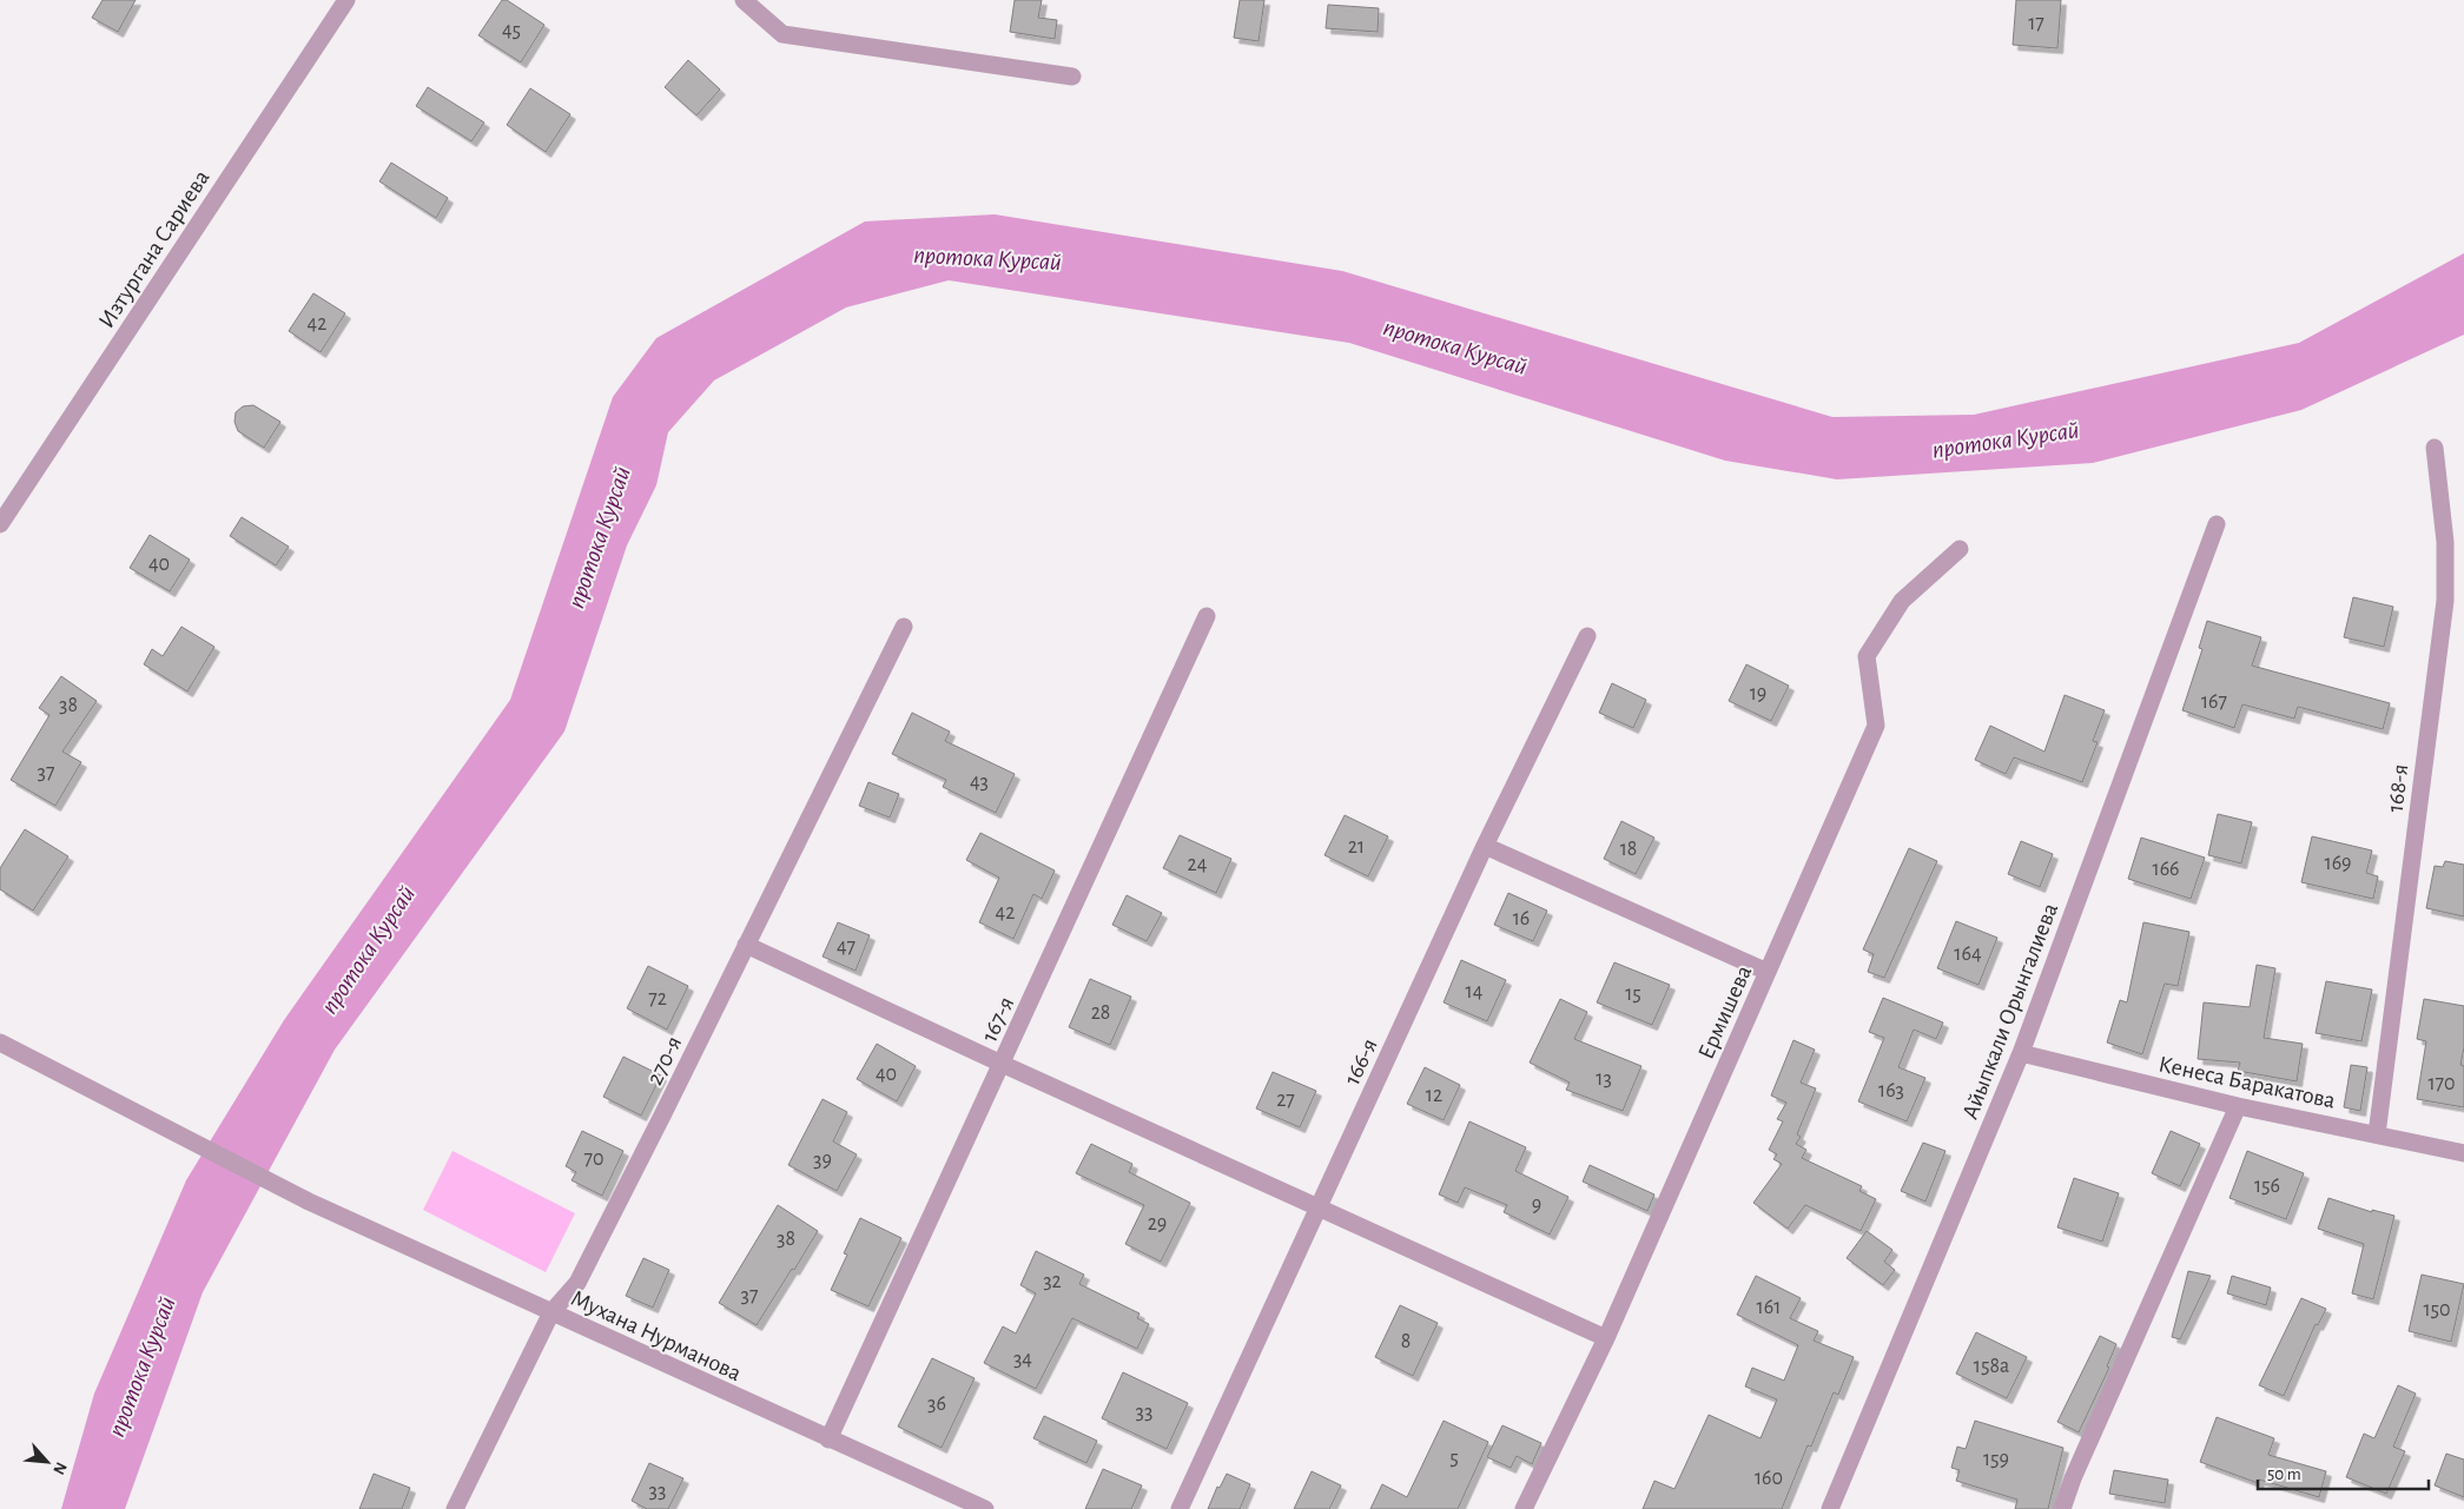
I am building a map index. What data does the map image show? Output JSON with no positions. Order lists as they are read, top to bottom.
{
  "streets": {
    "street": [
      "Изтургана Сариева",
      "168-я",
      "Айыпкали Орынгалиева",
      "Ермишева",
      "167-я",
      "270-я",
      "166-я",
      "Кенеса Баракатова",
      "Мухана Нурманова"
    ]
  },
  "crossings": [
    ["168-я", "Кенеса Баракатова"],
    ["Айыпкали Орынгалиева", "Кенеса Баракатова"],
    ["167-я", "Мухана Нурманова"],
    ["270-я", "Мухана Нурманова"]
  ],
  "water": ["протока Курсай"],
  "house_numbers": [
    "17",
    "45",
    "42",
    "40",
    "19",
    "167",
    "38",
    "37",
    "43",
    "21",
    "18",
    "169",
    "24",
    "166",
    "42",
    "16",
    "47",
    "164",
    "14",
    "15",
    "72",
    "28",
    "40",
    "13",
    "170",
    "163",
    "12",
    "27",
    "70",
    "39",
    "156",
    "9",
    "29",
    "38",
    "32",
    "37",
    "161",
    "150",
    "8",
    "34",
    "158а",
    "36",
    "33",
    "5",
    "159",
    "160",
    "33"
  ],
  "scale_bar": "50 m",
  "north": "bottom right"
}
